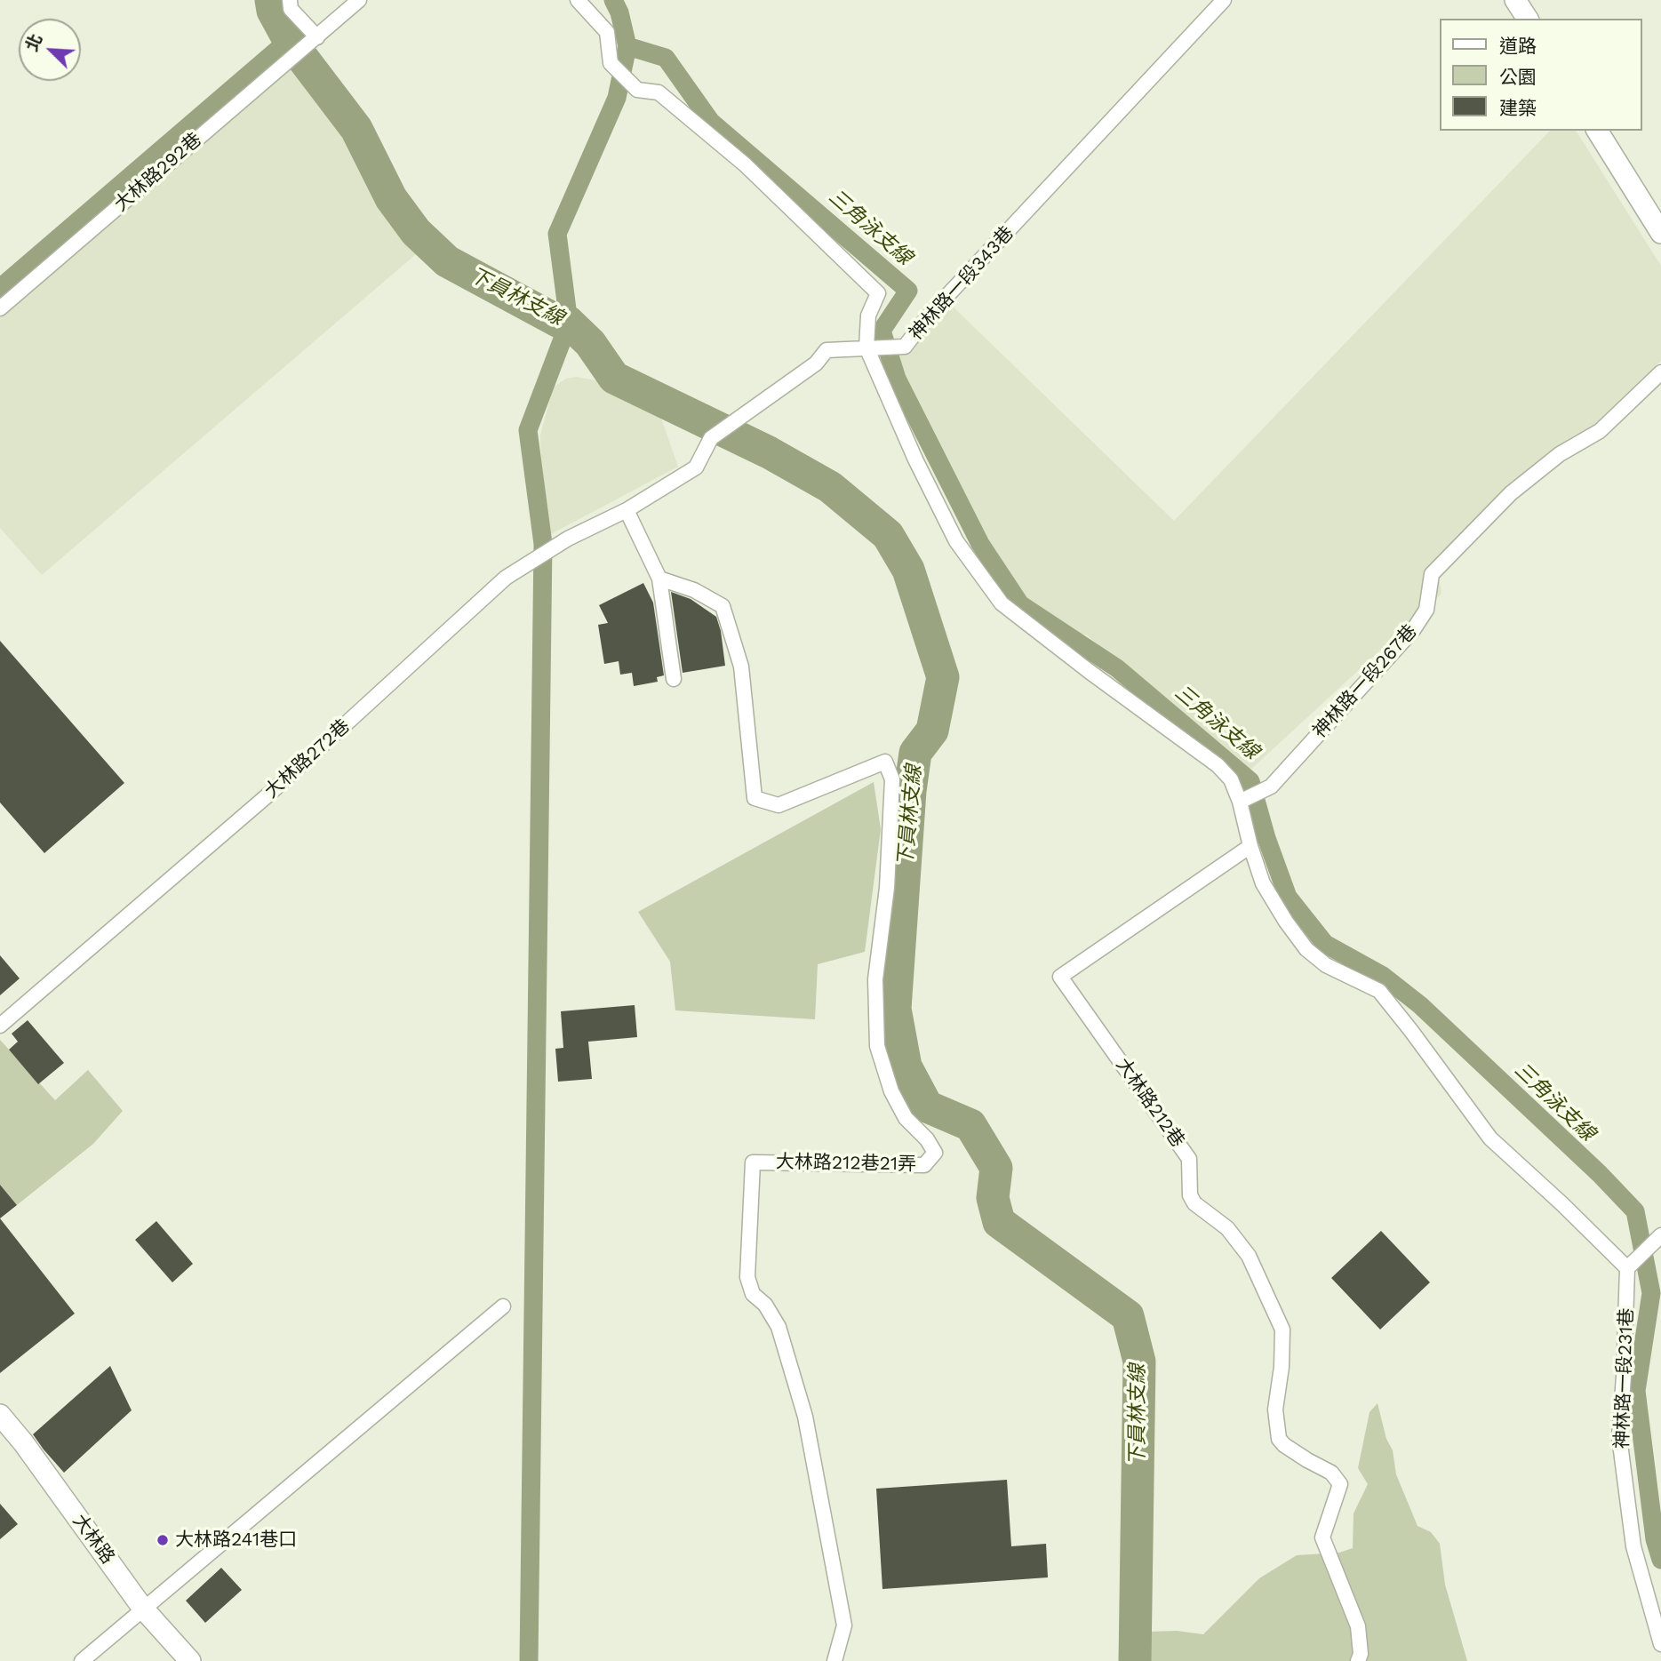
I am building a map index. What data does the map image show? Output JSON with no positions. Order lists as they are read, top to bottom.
{
  "streets": {
    "street": [
      "大林路292巷",
      "神林路一段343巷",
      "神林路一段267巷",
      "大林路272巷",
      "大林路212巷",
      "大林路212巷21弄",
      "神林路一段231巷",
      "大林路"
    ]
  },
  "crossings": [
    ["神林路一段343巷", "大林路272巷"]
  ],
  "water": ["三角泳支線", "下員林支線"],
  "places": ["大林路241巷口"],
  "legend": ["道路", "公園", "建築"],
  "north": "top left"
}
